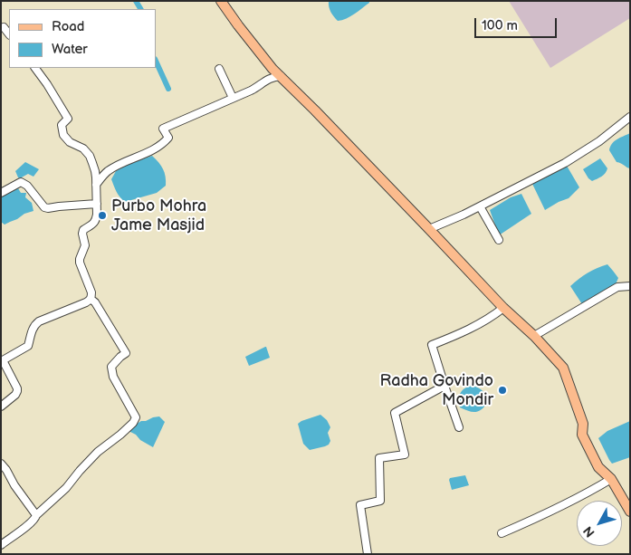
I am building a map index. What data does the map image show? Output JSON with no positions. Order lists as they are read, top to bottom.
{
  "places": ["Purbo Mohra Jame Masjid", "Radha Govindo Mondir"],
  "legend": ["Road", "Water"],
  "scale_bar": "100 m",
  "north": "bottom left"
}
